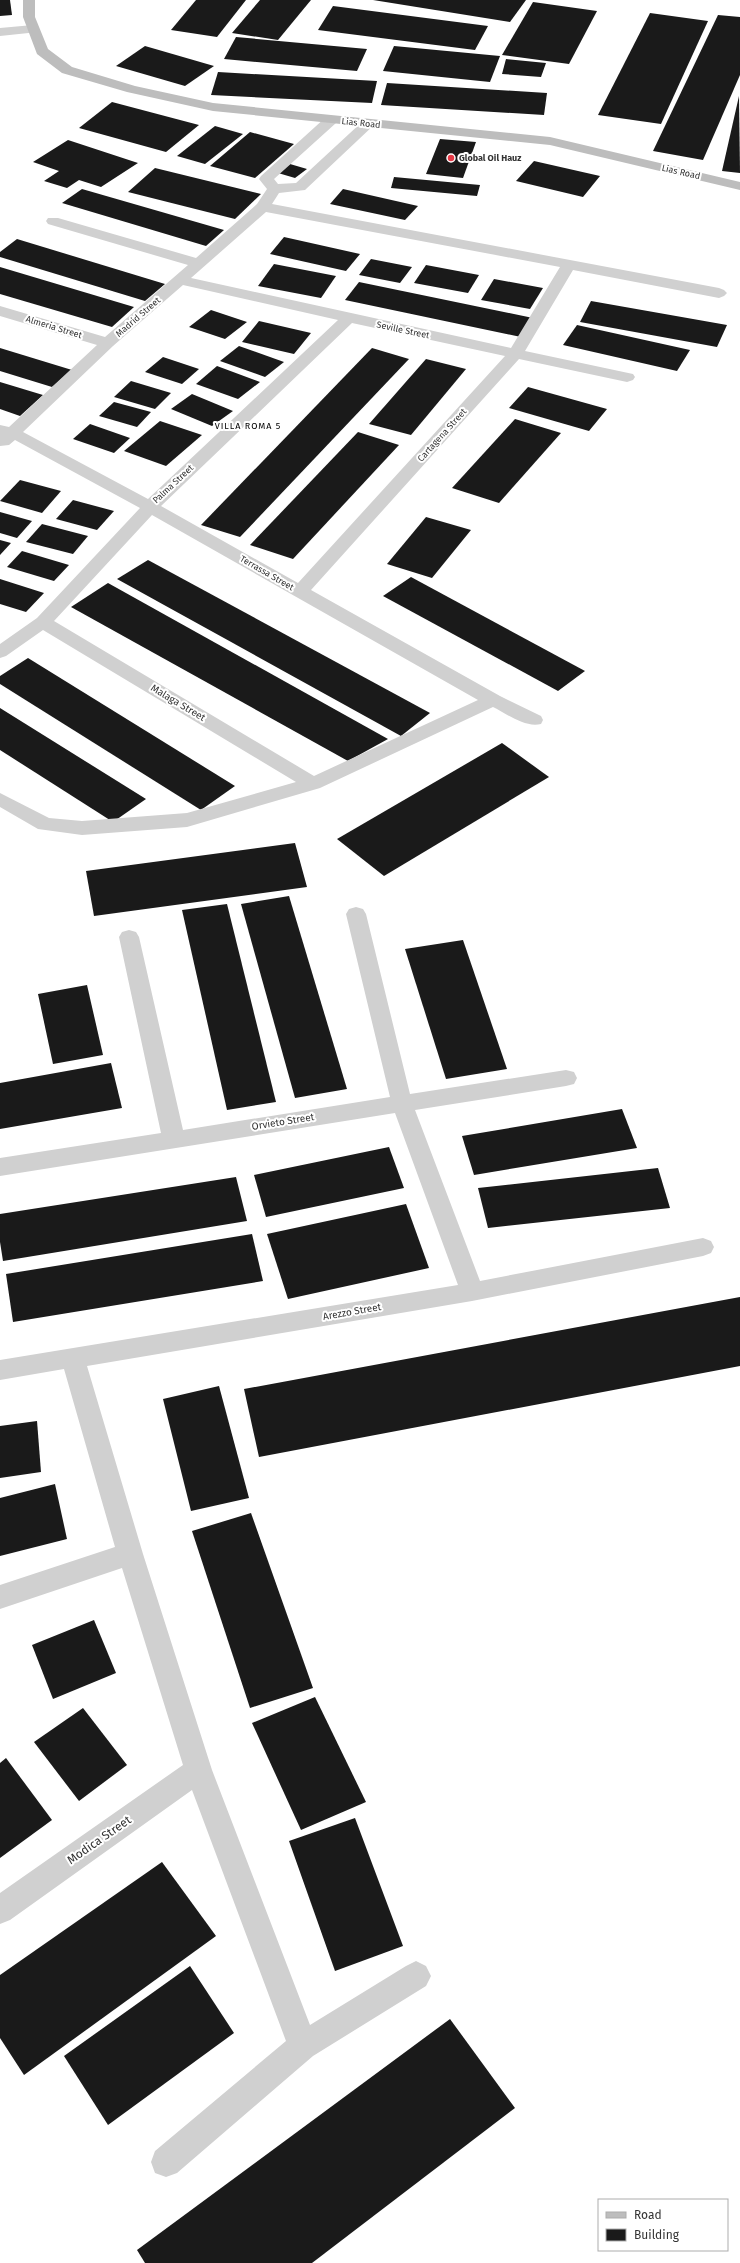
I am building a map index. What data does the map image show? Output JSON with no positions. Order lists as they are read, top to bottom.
{
  "streets": {
    "main road": ["Lias Road"],
    "street": [
      "Madrid Street",
      "Almeria Street",
      "Seville Street",
      "Cartagena Street",
      "Palma Street",
      "Terrassa Street",
      "Malaga Street",
      "Orvieto Street",
      "Arezzo Street",
      "Modica Street"
    ]
  },
  "crossings": [
    ["Madrid Street", "Almeria Street"],
    ["Madrid Street", "Seville Street"],
    ["Madrid Street", "Terrassa Street"],
    ["Seville Street", "Cartagena Street"],
    ["Seville Street", "Palma Street"],
    ["Cartagena Street", "Terrassa Street"],
    ["Palma Street", "Terrassa Street"],
    ["Palma Street", "Malaga Street"]
  ],
  "districts": ["VILLA ROMA 5"],
  "places": ["Global Oil Hauz"],
  "legend": ["Road", "Building"]
}
